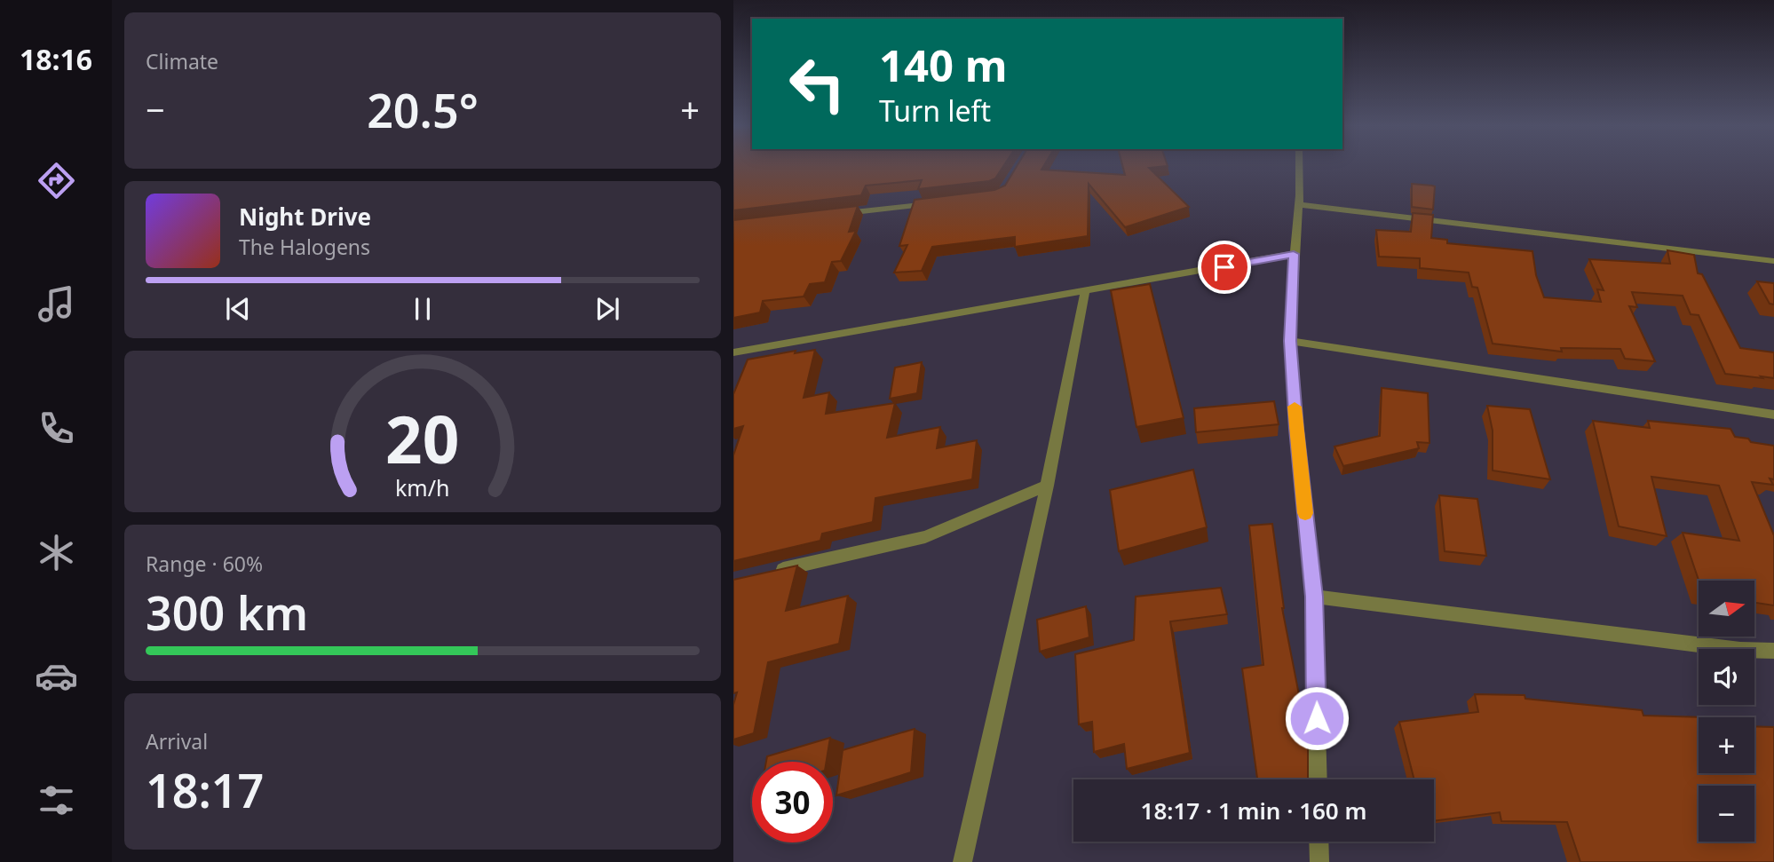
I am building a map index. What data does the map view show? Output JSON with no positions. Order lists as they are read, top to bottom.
{
  "north": "right",
  "page": {
    "tabs": "18:16",
    "tile": [
      "Climate",
      ["Range · 60%", "300 km"],
      ["Arrival", "18:17"]
    ],
    "turn": ["140 m", "Turn left"],
    "heat": ["−", "20.5°", "+"],
    "song": ["Night Drive", "The Halogens"],
    "map_buttons": ["+", "−"],
    "limit": "30",
    "trip": "18:17 · 1 min · 160 m",
    "gauge": ["20", "km/h"]
  }
}
